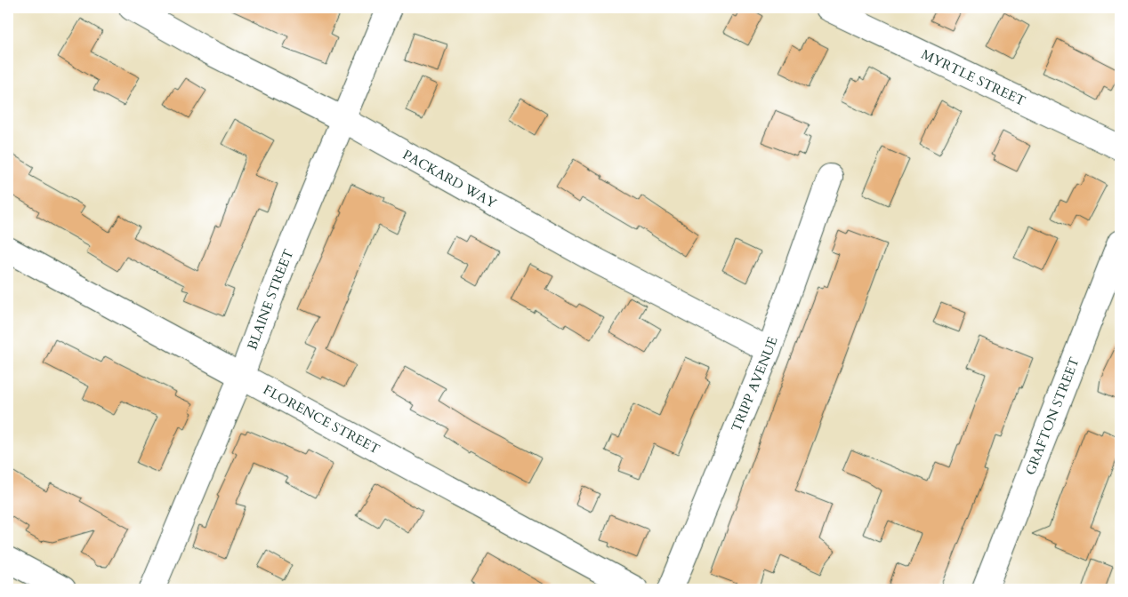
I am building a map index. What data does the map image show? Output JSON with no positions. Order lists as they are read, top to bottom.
{
  "streets": {
    "street": [
      "MYRTLE STREET",
      "PACKARD WAY",
      "BLAINE STREET",
      "TRIPP AVENUE",
      "GRAFTON STREET",
      "FLORENCE STREET"
    ]
  },
  "crossings": [
    ["PACKARD WAY", "BLAINE STREET"],
    ["PACKARD WAY", "TRIPP AVENUE"],
    ["BLAINE STREET", "FLORENCE STREET"]
  ]
}
